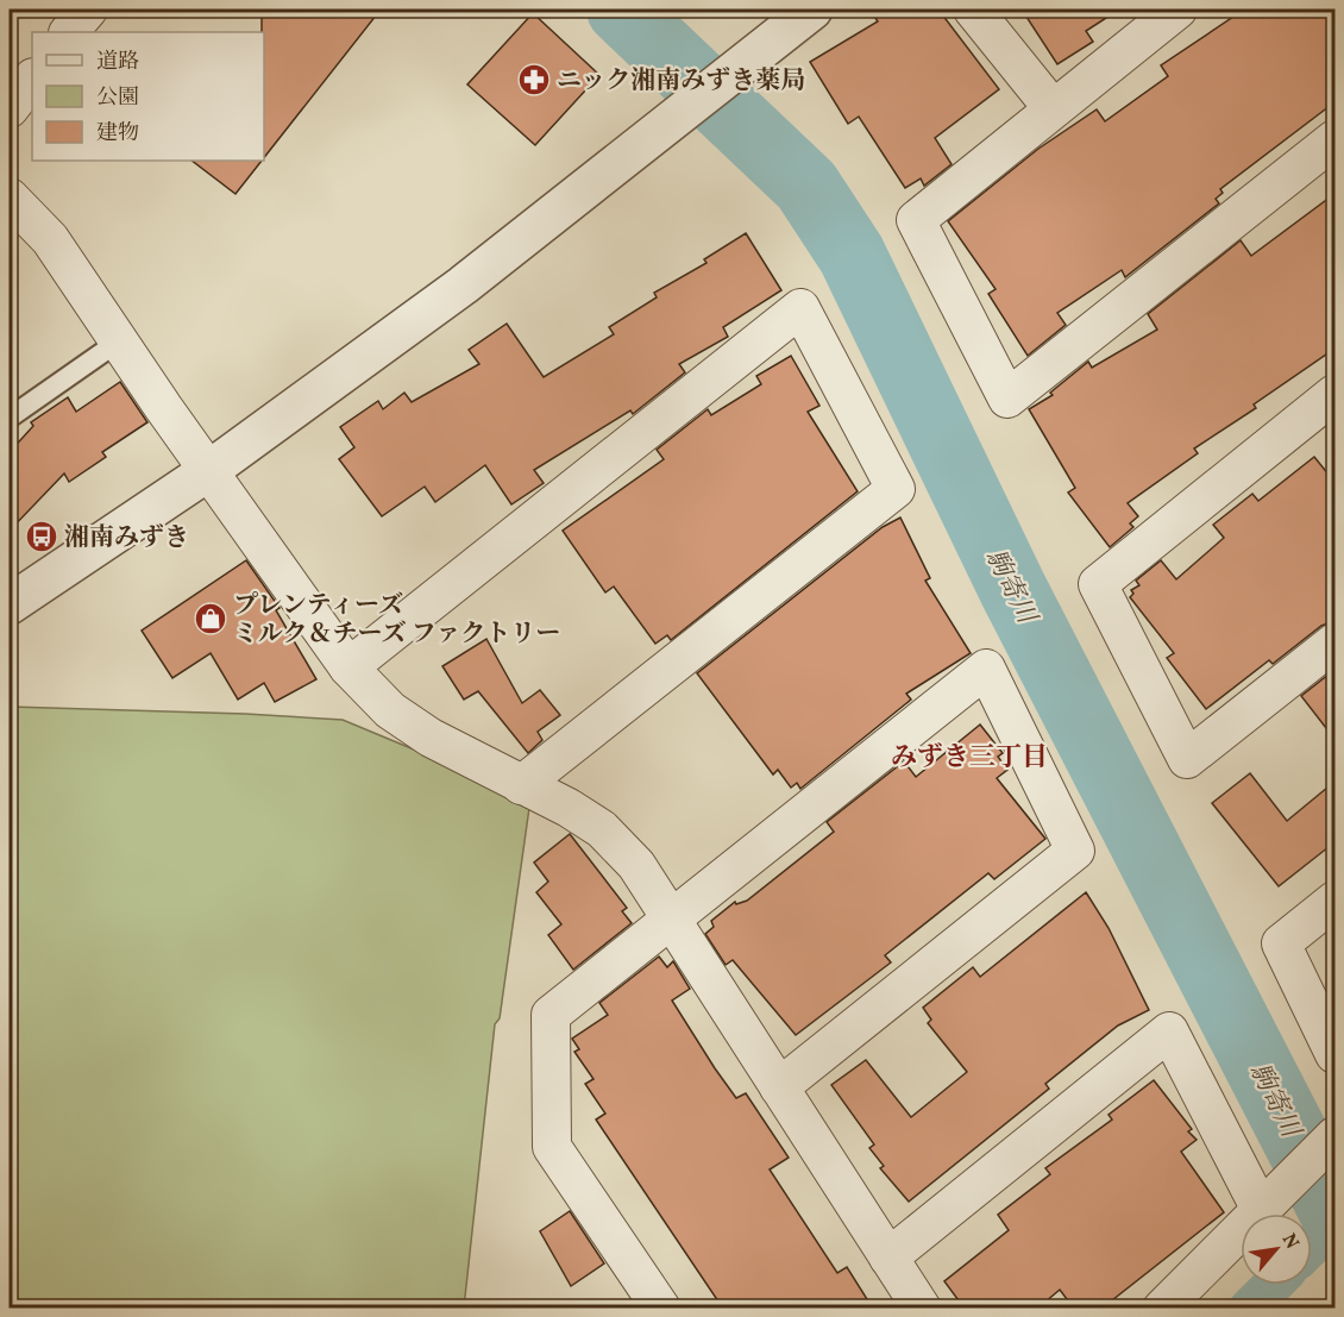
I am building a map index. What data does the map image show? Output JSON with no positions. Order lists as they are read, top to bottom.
{
  "districts": ["みずき三丁目"],
  "water": ["駒寄川"],
  "places": {
    "pharmacy": ["ニック湘南みずき薬局"],
    "bus stop": ["湘南みずき"],
    "shop": ["プレンティーズ ミルク＆チーズ ファクトリー"]
  },
  "legend": ["道路", "公園", "建物"],
  "north": "top right"
}
